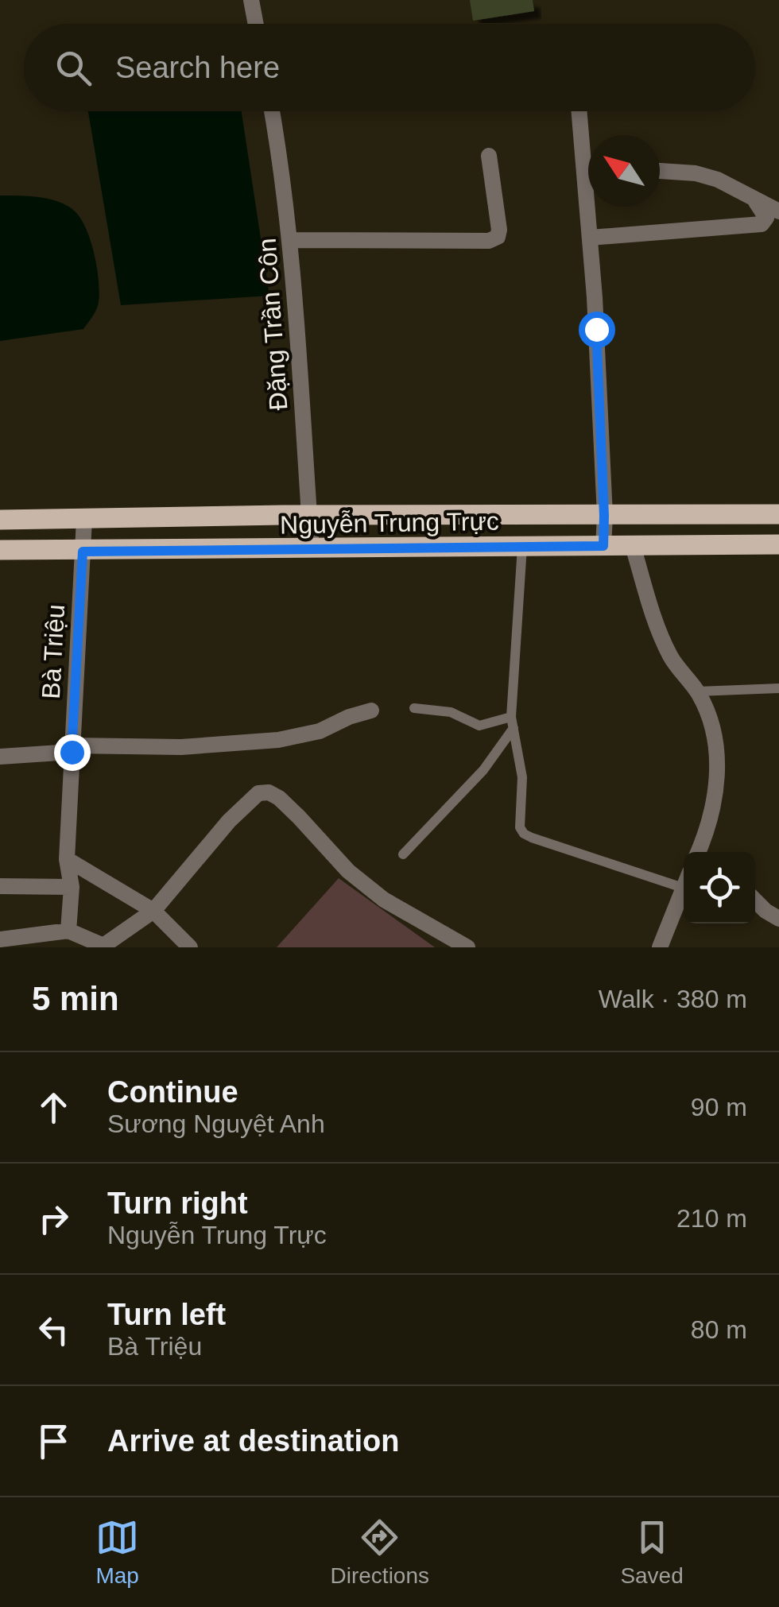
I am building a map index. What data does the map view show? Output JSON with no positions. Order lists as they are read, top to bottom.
{
  "streets": {
    "main road": ["Nguyễn Trung Trực"],
    "street": ["Đặng Trần Côn", "Bà Triệu"]
  },
  "crossings": [
    ["Đặng Trần Côn", "Nguyễn Trung Trực"],
    ["Nguyễn Trung Trực", "Bà Triệu"]
  ],
  "north": "top left",
  "page": {
    "search": "Search here",
    "heading": ["5 min", "Walk · 380 m"],
    "list": [
      ["Continue", "Sương Nguyệt Anh", "90 m"],
      ["Turn right", "Nguyễn Trung Trực", "210 m"],
      ["Turn left", "Bà Triệu", "80 m"],
      "Arrive at destination"
    ],
    "nav": ["Map", "Directions", "Saved"]
  }
}
